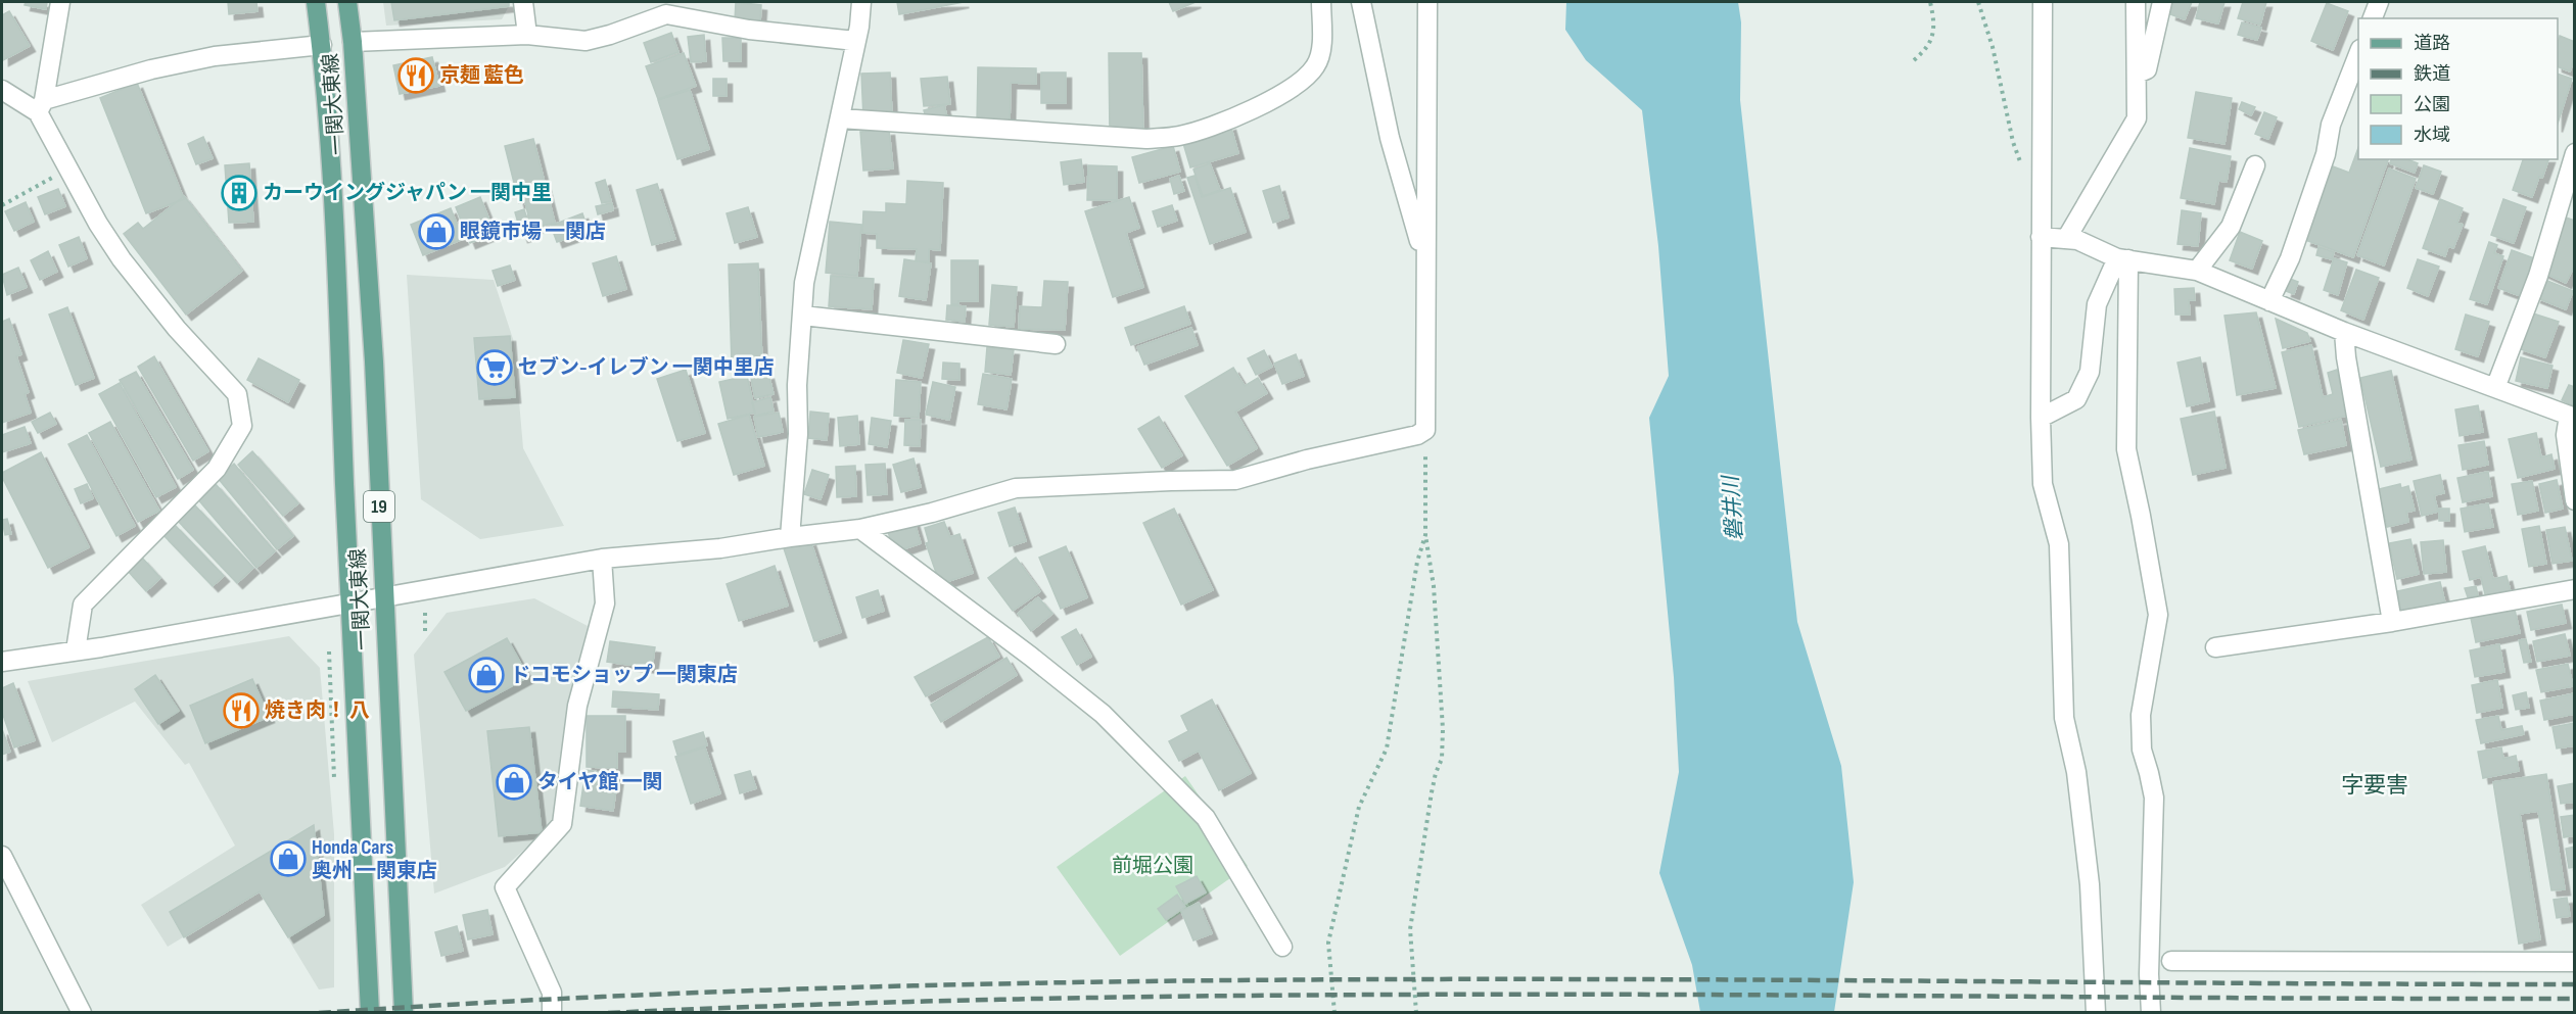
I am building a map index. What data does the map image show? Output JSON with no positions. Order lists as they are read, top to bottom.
{
  "streets": {
    "main road": ["一関大東線", "19"]
  },
  "districts": ["字要害"],
  "water": ["磐井川"],
  "parks": ["前堀公園"],
  "places": {
    "restaurant": ["京麺 藍色", "焼き肉！ 八"],
    "building": ["カーウイングジャパン 一関中里"],
    "shop": [
      "眼鏡市場 一関店",
      "ドコモショップ 一関東店",
      "タイヤ館 一関",
      "Honda Cars 奥州 一関東店"
    ],
    "supermarket": ["セブン-イレブン 一関中里店"]
  },
  "legend": [
    "道路",
    "鉄道",
    "公園",
    "水域"
  ]
}
